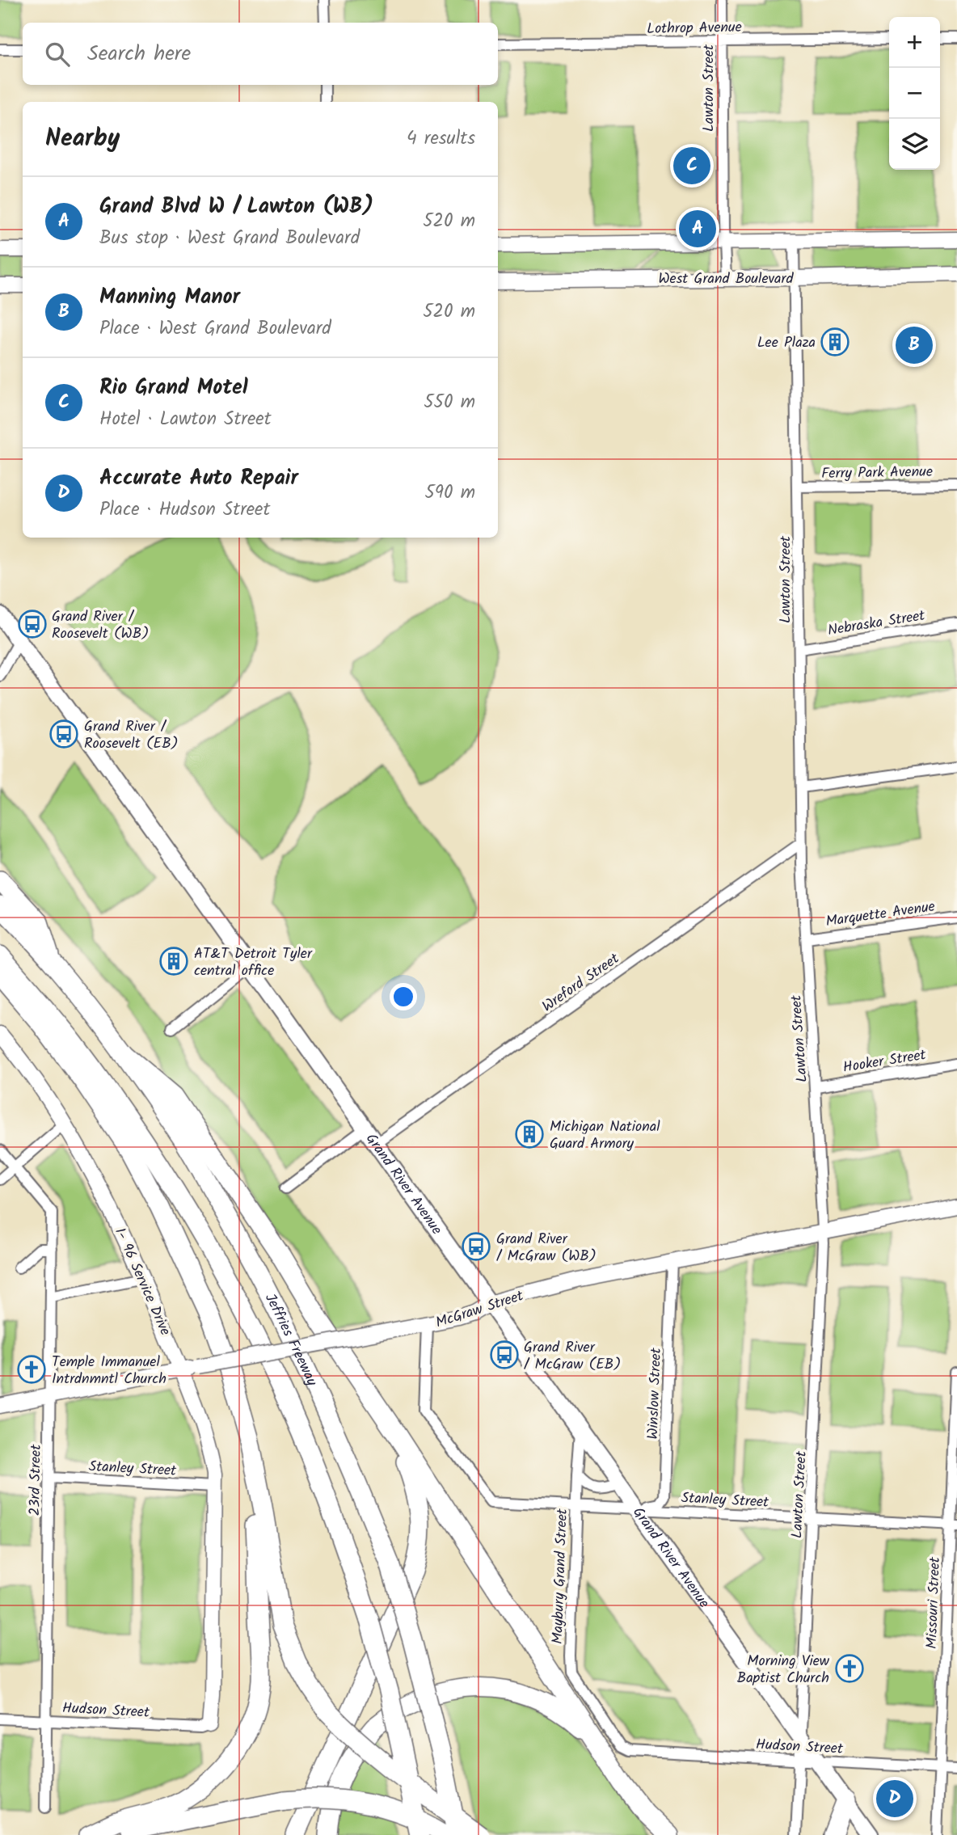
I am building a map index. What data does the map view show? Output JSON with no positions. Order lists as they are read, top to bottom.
{
  "streets": {
    "highway": ["Jeffries Freeway"],
    "main road": ["Grand River Avenue"],
    "street": [
      "Lothrop Avenue",
      "Lawton Street",
      "West Grand Boulevard",
      "Ferry Park Avenue",
      "Nebraska Street",
      "Marquette Avenue",
      "Wreford Street",
      "Hooker Street",
      "I- 96 Service Drive",
      "McGraw Street",
      "Winslow Street",
      "Stanley Street",
      "23rd Street",
      "Maybury Grand Street",
      "Missouri Street",
      "Hudson Street"
    ]
  },
  "crossings": [
    ["Lothrop Avenue", "Lawton Street"],
    ["Lawton Street", "West Grand Boulevard"],
    ["Lawton Street", "Ferry Park Avenue"],
    ["Lawton Street", "Nebraska Street"],
    ["Lawton Street", "Marquette Avenue"],
    ["Lawton Street", "Wreford Street"],
    ["Lawton Street", "Hooker Street"],
    ["Lawton Street", "Grand River Avenue"],
    ["Lawton Street", "McGraw Street"],
    ["Lawton Street", "Stanley Street"],
    ["Lawton Street", "Hudson Street"],
    ["Wreford Street", "Grand River Avenue"],
    ["Grand River Avenue", "McGraw Street"],
    ["Grand River Avenue", "Winslow Street"],
    ["Grand River Avenue", "Stanley Street"],
    ["Grand River Avenue", "Maybury Grand Street"],
    ["Grand River Avenue", "Hudson Street"],
    ["I- 96 Service Drive", "McGraw Street"],
    ["I- 96 Service Drive", "Stanley Street"],
    ["I- 96 Service Drive", "Hudson Street"],
    ["McGraw Street", "Winslow Street"],
    ["McGraw Street", "Stanley Street"],
    ["McGraw Street", "23rd Street"],
    ["Winslow Street", "Stanley Street"],
    ["Stanley Street", "23rd Street"],
    ["Stanley Street", "Maybury Grand Street"],
    ["Stanley Street", "Missouri Street"],
    ["23rd Street", "Hudson Street"],
    ["Maybury Grand Street", "Hudson Street"],
    ["Missouri Street", "Hudson Street"]
  ],
  "places": {
    "building": ["Lee Plaza", "AT&T Detroit Tyler central office", "Michigan National Guard Armory"],
    "bus stop": [
      "Grand River / Roosevelt (WB)",
      "Grand River / Roosevelt (EB)",
      "Grand River / McGraw (WB)",
      "Grand River / McGraw (EB)"
    ],
    "church": ["Temple Immanuel Intrdnmntl Church", "Morning View Baptist Church"]
  },
  "page": {
    "map_buttons": ["+", "−"],
    "search": "Search here",
    "heading": ["Nearby", "4 results"],
    "pins": [
      "C",
      "A",
      "B",
      "D"
    ],
    "list": [
      {
        "mark": "A",
        "name": "Grand Blvd W / Lawton (WB)",
        "note": "Bus stop · West Grand Boulevard",
        "value": "520 m"
      },
      {
        "mark": "B",
        "name": "Manning Manor",
        "note": "Place · West Grand Boulevard",
        "value": "520 m"
      },
      {
        "mark": "C",
        "name": "Rio Grand Motel",
        "note": "Hotel · Lawton Street",
        "value": "550 m"
      },
      {
        "mark": "D",
        "name": "Accurate Auto Repair",
        "note": "Place · Hudson Street",
        "value": "590 m"
      }
    ]
  }
}
